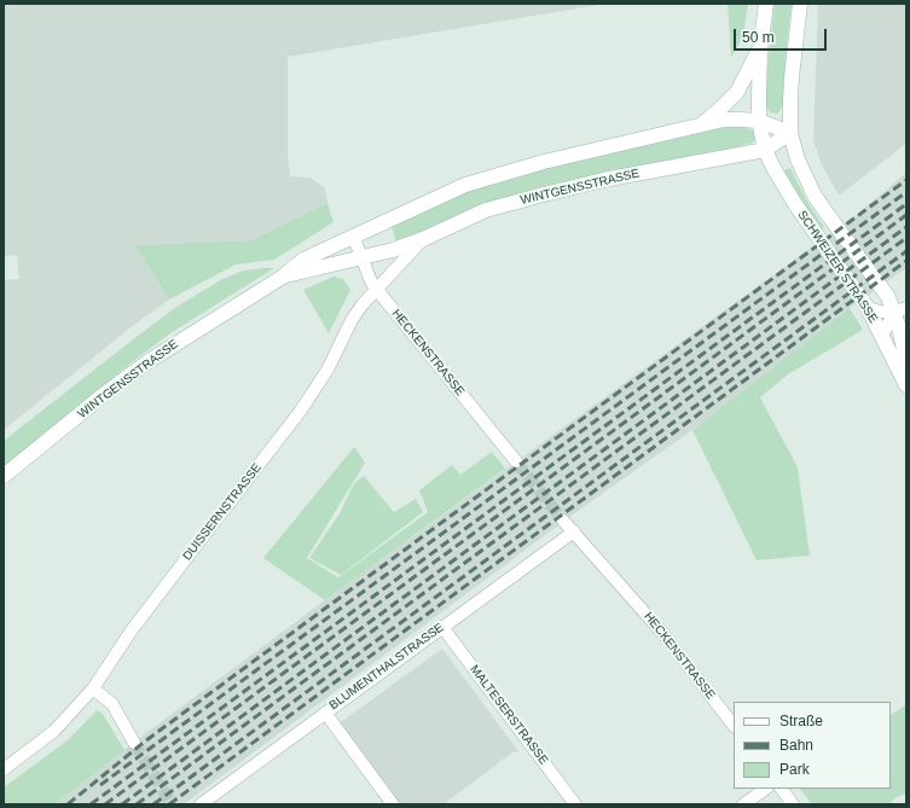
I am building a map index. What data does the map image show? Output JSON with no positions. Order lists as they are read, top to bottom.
{
  "streets": {
    "main road": ["WINTGENSSTRASSE", "SCHWEIZER STRASSE"],
    "street": [
      "HECKENSTRASSE",
      "DUISSERNSTRASSE",
      "BLUMENTHALSTRASSE",
      "MALTESERSTRASSE"
    ]
  },
  "crossings": [
    ["WINTGENSSTRASSE", "SCHWEIZER STRASSE"],
    ["WINTGENSSTRASSE", "HECKENSTRASSE"],
    ["WINTGENSSTRASSE", "DUISSERNSTRASSE"],
    ["HECKENSTRASSE", "DUISSERNSTRASSE"],
    ["HECKENSTRASSE", "BLUMENTHALSTRASSE"],
    ["BLUMENTHALSTRASSE", "MALTESERSTRASSE"]
  ],
  "legend": ["Straße", "Bahn", "Park"],
  "scale_bar": "50 m"
}
